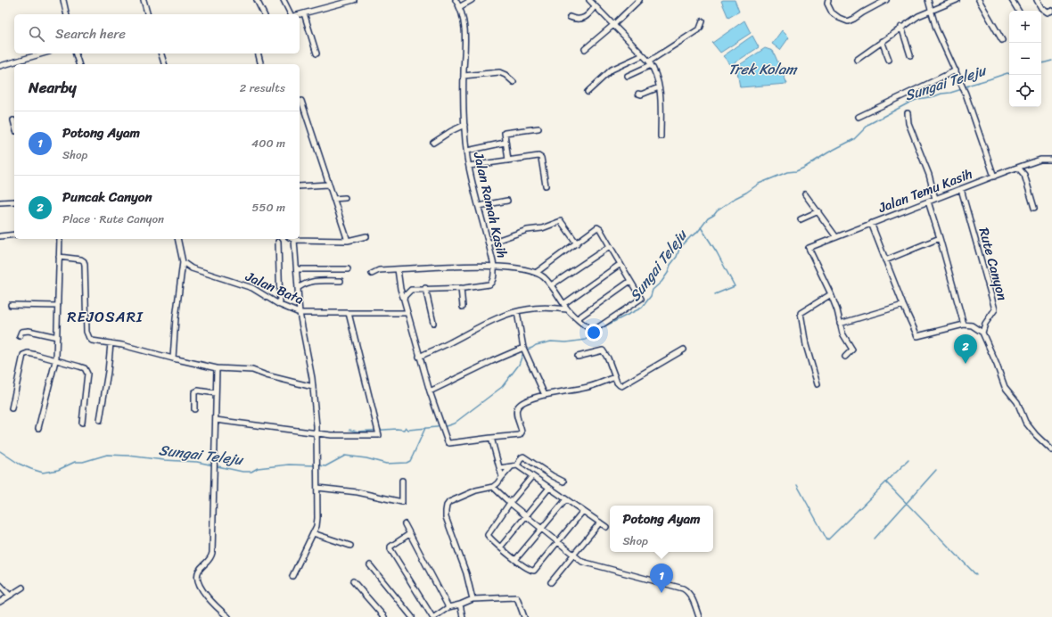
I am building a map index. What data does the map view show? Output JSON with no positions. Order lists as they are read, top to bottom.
{
  "streets": {
    "street": [
      "Jalan Temu Kasih",
      "Jalan Ramah Kasih",
      "Rute Canyon",
      "Jalan Bata"
    ]
  },
  "crossings": [
    ["Jalan Temu Kasih", "Rute Canyon"]
  ],
  "districts": ["REJOSARI"],
  "water": ["Trek Kolam", "Sungai Teleju"],
  "page": {
    "map_buttons": ["+", "−"],
    "search": "Search here",
    "heading": ["Nearby", "2 results"],
    "list": [
      {
        "mark": "1",
        "name": "Potong Ayam",
        "note": "Shop",
        "value": "400 m"
      },
      {
        "mark": "2",
        "name": "Puncak Canyon",
        "note": "Place · Rute Canyon",
        "value": "550 m"
      }
    ],
    "pins": ["2", "1"],
    "popup": ["Potong Ayam", "Shop"]
  }
}
